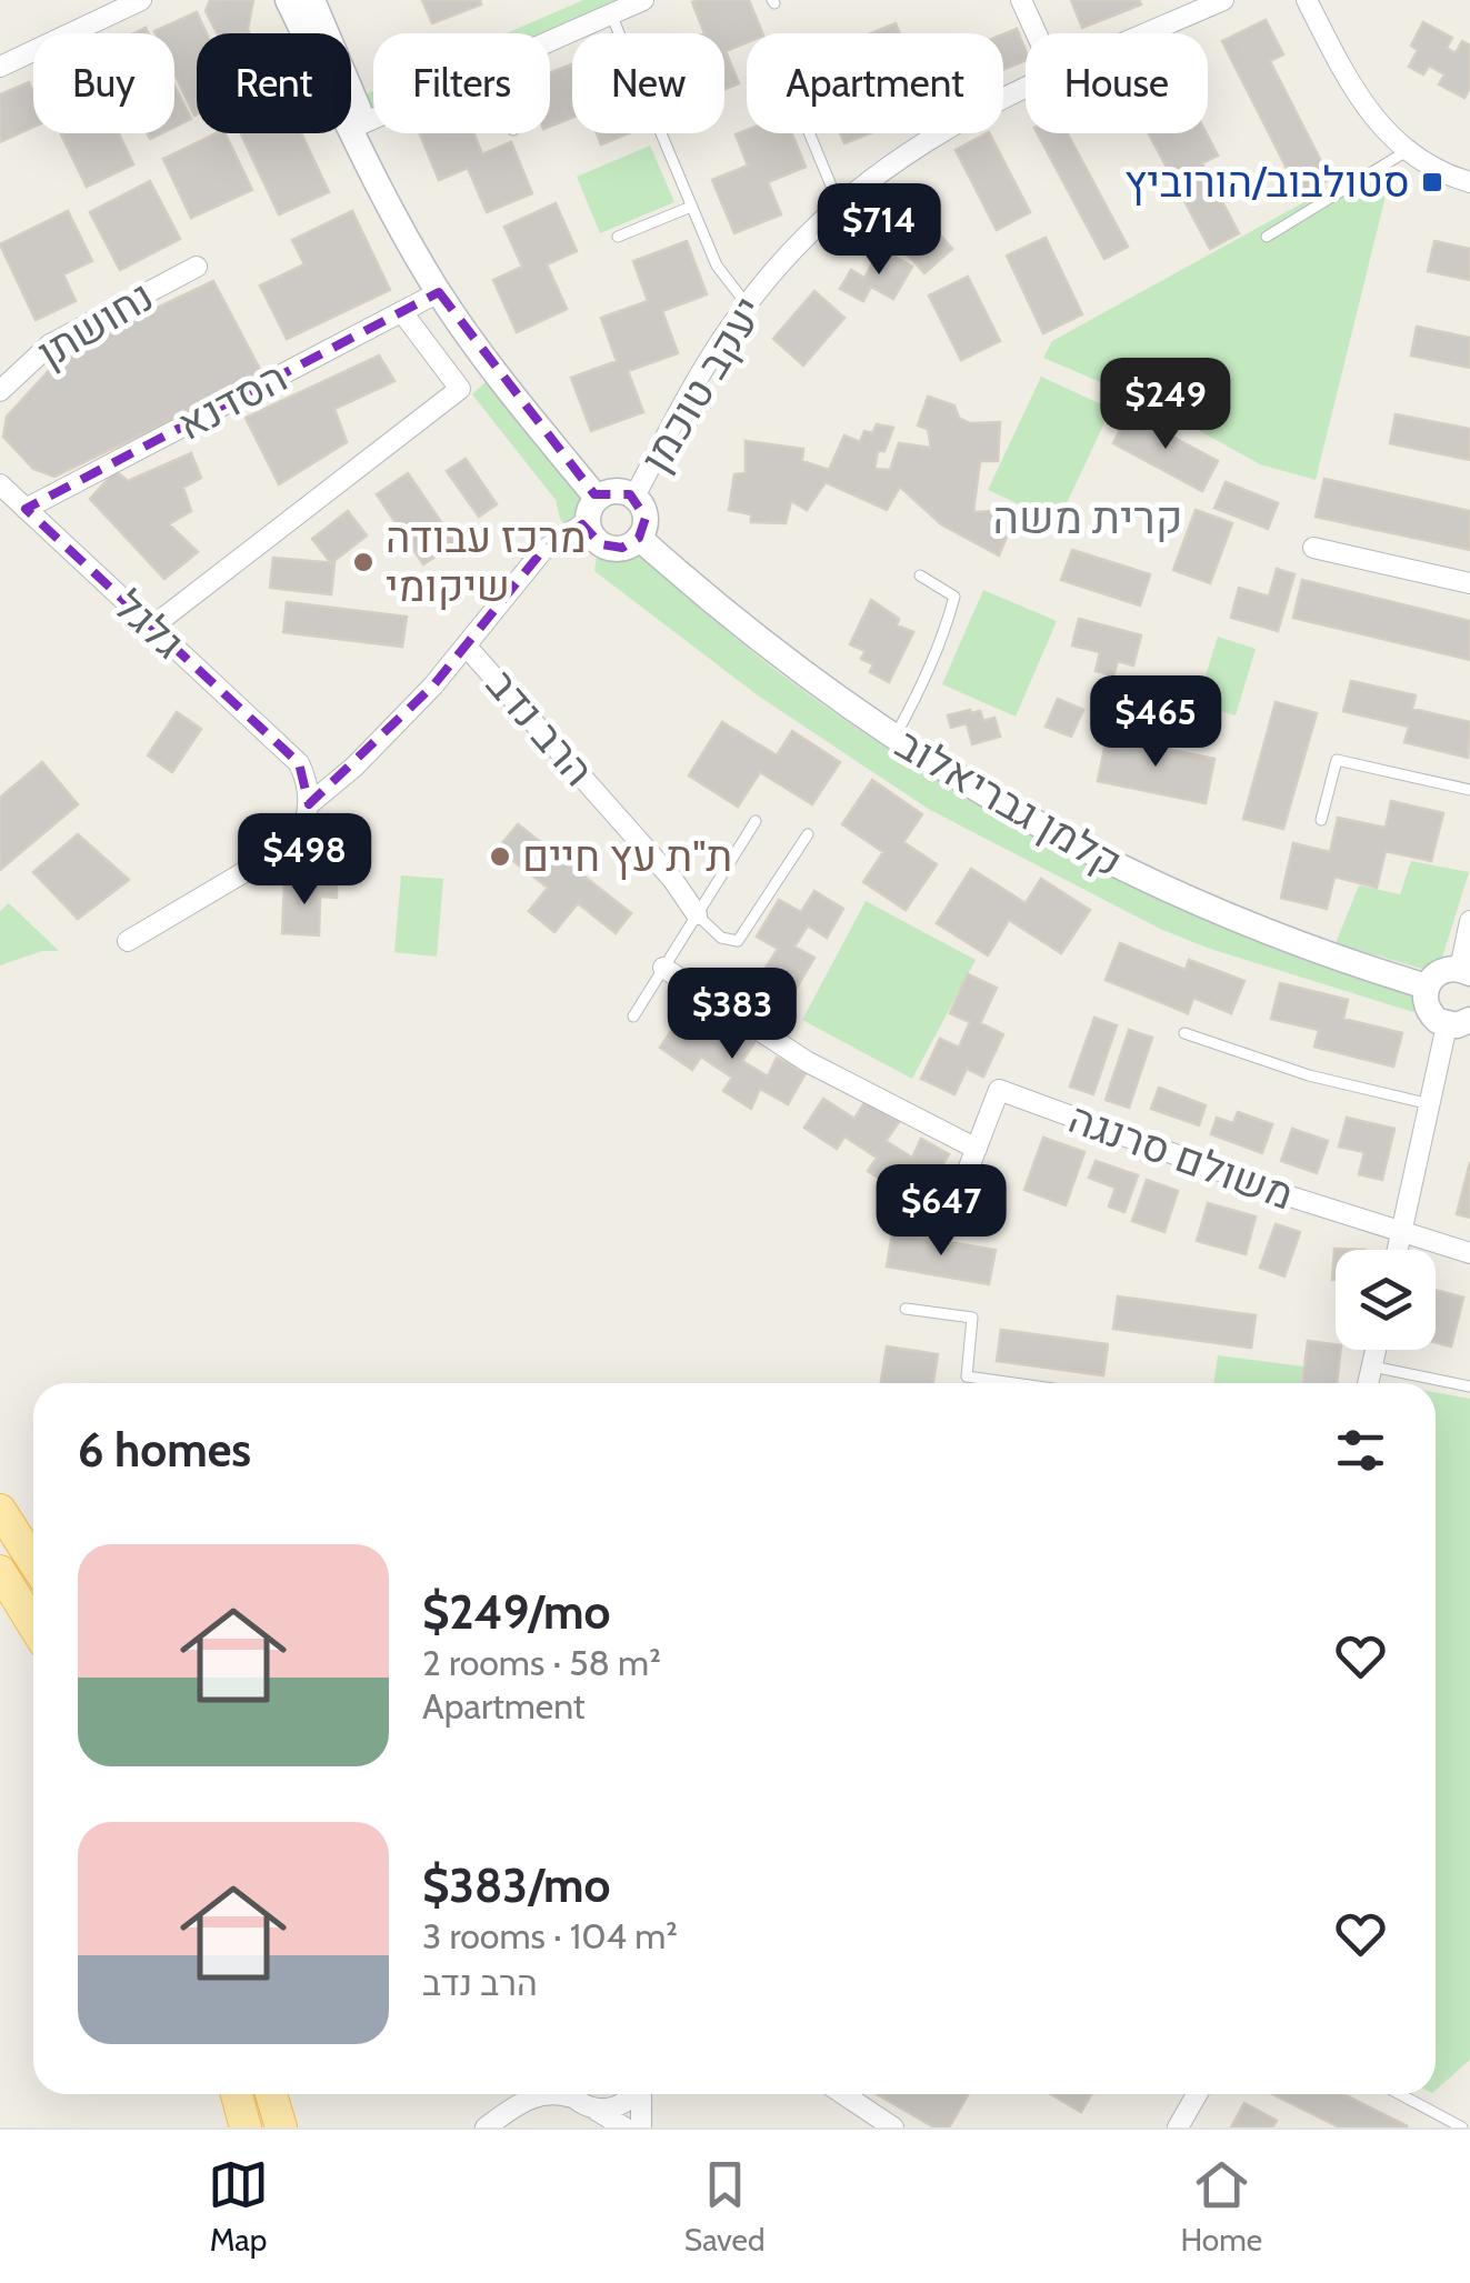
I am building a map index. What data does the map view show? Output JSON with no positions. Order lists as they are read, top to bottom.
{
  "streets": {
    "street": [
      "נחושתן",
      "יעקב טוכמן",
      "הסדנא",
      "גלגל",
      "הרב נדב",
      "קלמן גבריאלוב",
      "משולם סרנגה"
    ]
  },
  "crossings": [
    ["יעקב טוכמן", "קלמן גבריאלוב"],
    ["הסדנא", "גלגל"]
  ],
  "districts": ["קרית משה"],
  "places": {
    "transit": ["סטולבוב/הורוביץ"],
    "other": ["מרכז עבודה שיקומי", "ת\"ת עץ חיים"]
  },
  "page": {
    "chip": [
      "Buy",
      "Rent",
      "Filters",
      "New",
      "Apartment",
      "House"
    ],
    "price": [
      "$714",
      "$249",
      "$465",
      "$498",
      "$383",
      "$647"
    ],
    "heading": "6 homes",
    "list": [
      {
        "name": "$249/mo",
        "note": "2 rooms · 58 m² · Apartment"
      },
      {
        "name": "$383/mo",
        "note": "3 rooms · 104 m² · הרב נדב"
      }
    ],
    "tabs": ["Map", "Saved", "Home"]
  }
}
